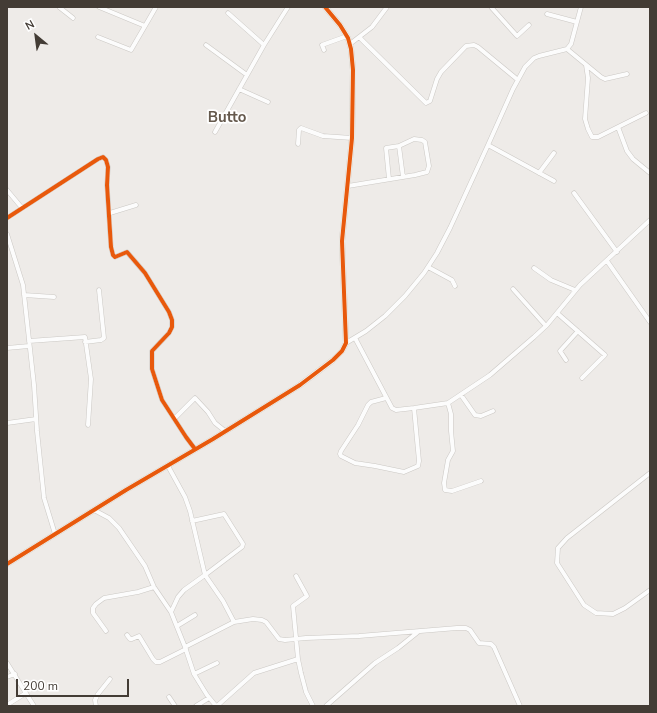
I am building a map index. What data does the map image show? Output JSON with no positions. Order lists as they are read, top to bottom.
{
  "districts": ["Butto"],
  "scale_bar": "200 m",
  "north": "top left"
}
